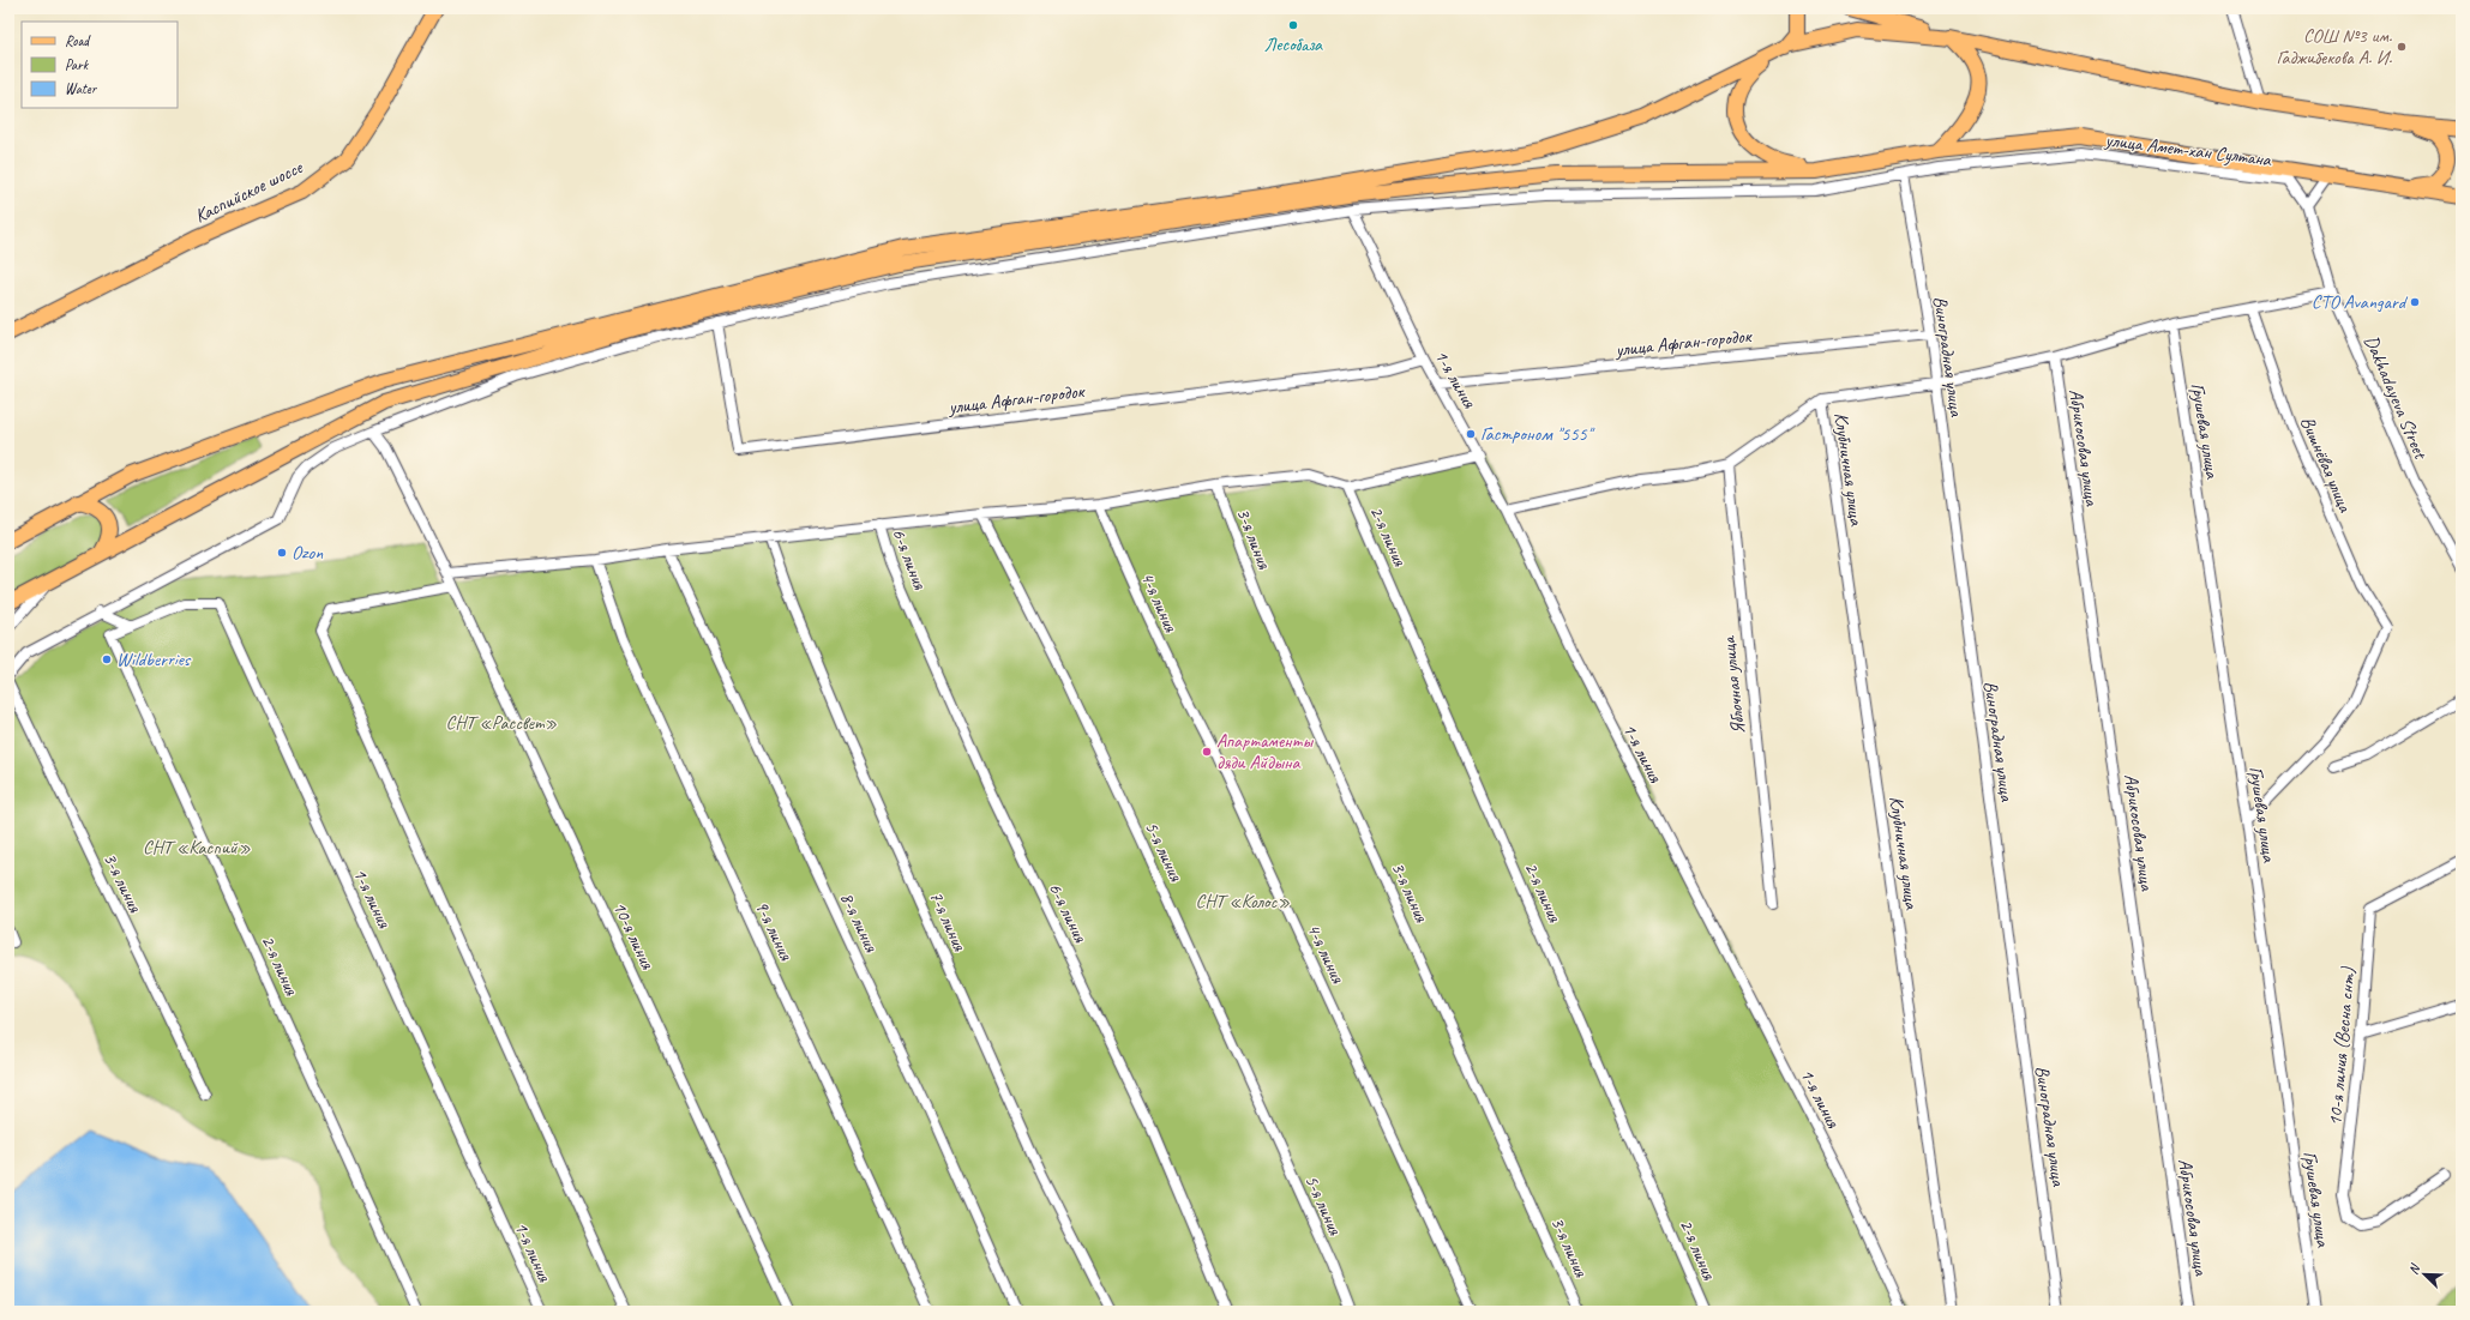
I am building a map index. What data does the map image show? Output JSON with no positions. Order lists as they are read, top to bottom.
{
  "streets": {
    "main road": ["Каспийское шоссе"],
    "street": [
      "улица Амет-хан Султана",
      "улица Афган-городок",
      "Виноградная улица",
      "1-я линия",
      "Dakhadayeva Street",
      "Грушевая улица",
      "Абрикосовая улица",
      "Вишнёвая улица",
      "Клубничная улица",
      "2-я линия",
      "3-я линия",
      "6-я линия",
      "4-я линия",
      "Яблочная улица",
      "5-я линия",
      "7-я линия",
      "8-я линия",
      "9-я линия",
      "10-я линия",
      "10-я линия (Весна снт)"
    ]
  },
  "crossings": [
    ["улица Амет-хан Султана", "улица Афган-городок"],
    ["улица Амет-хан Султана", "Виноградная улица"],
    ["улица Амет-хан Султана", "1-я линия"],
    ["улица Амет-хан Султана", "Dakhadayeva Street"],
    ["улица Амет-хан Султана", "10-я линия"],
    ["улица Афган-городок", "Виноградная улица"],
    ["улица Афган-городок", "1-я линия"],
    ["1-я линия", "2-я линия"],
    ["Грушевая улица", "Вишнёвая улица"]
  ],
  "parks": ["СНТ «Рассвет»", "СНТ «Каспий»", "СНТ «Колос»"],
  "places": [
    "Лесобаза",
    "СОШ №3 им. Гаджибекова А. И.",
    "СТО Avangard",
    "Гастроном \"555\"",
    "Ozon",
    "Wildberries",
    "Апартаменты дяди Айдына"
  ],
  "legend": ["Road", "Park", "Water"],
  "north": "top left"
}
